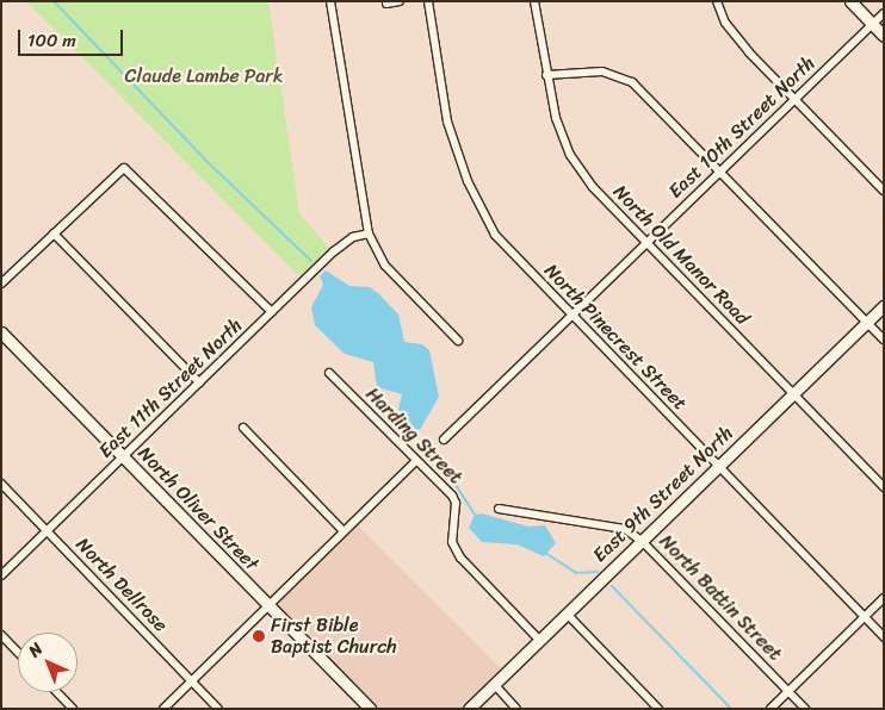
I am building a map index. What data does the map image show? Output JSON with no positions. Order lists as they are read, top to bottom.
{
  "streets": {
    "street": [
      "East 10th Street North",
      "North Old Manor Road",
      "North Pinecrest Street",
      "East 11th Street North",
      "Harding Street",
      "East 9th Street North",
      "North Oliver Street",
      "North Dellrose",
      "North Battin Street"
    ]
  },
  "crossings": [
    ["East 10th Street North", "North Old Manor Road"],
    ["East 10th Street North", "North Pinecrest Street"],
    ["North Old Manor Road", "East 9th Street North"],
    ["North Pinecrest Street", "East 9th Street North"],
    ["East 11th Street North", "North Oliver Street"],
    ["East 11th Street North", "North Dellrose"],
    ["Harding Street", "East 9th Street North"],
    ["East 9th Street North", "North Battin Street"]
  ],
  "parks": ["Claude Lambe Park"],
  "places": ["First Bible Baptist Church"],
  "scale_bar": "100 m",
  "north": "top left"
}
